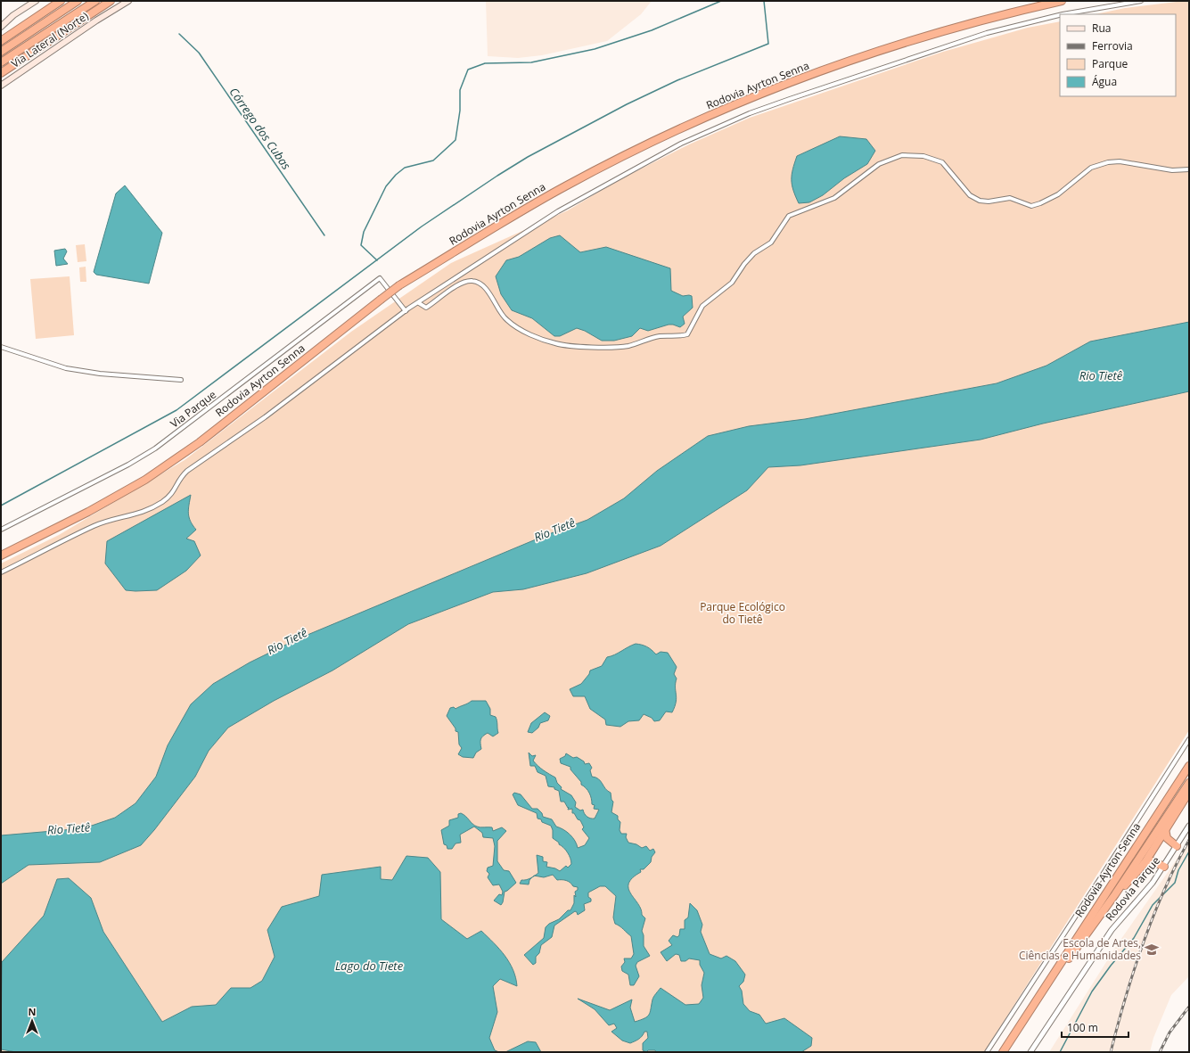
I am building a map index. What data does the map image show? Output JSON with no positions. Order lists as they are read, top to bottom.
{
  "streets": {
    "highway": ["Rodovia Ayrton Senna"],
    "main road": ["Via Lateral (Norte)"],
    "street": ["Via Parque", "Rodovia Parque"]
  },
  "water": ["Córrego dos Cubas", "Rio Tietê", "Lago do Tiete"],
  "parks": ["Parque Ecológico do Tietê"],
  "places": {
    "school or university": ["Escola de Artes, Ciências e Humanidades"]
  },
  "legend": [
    "Rua",
    "Ferrovia",
    "Parque",
    "Água"
  ],
  "scale_bar": "100 m",
  "north": "top"
}
